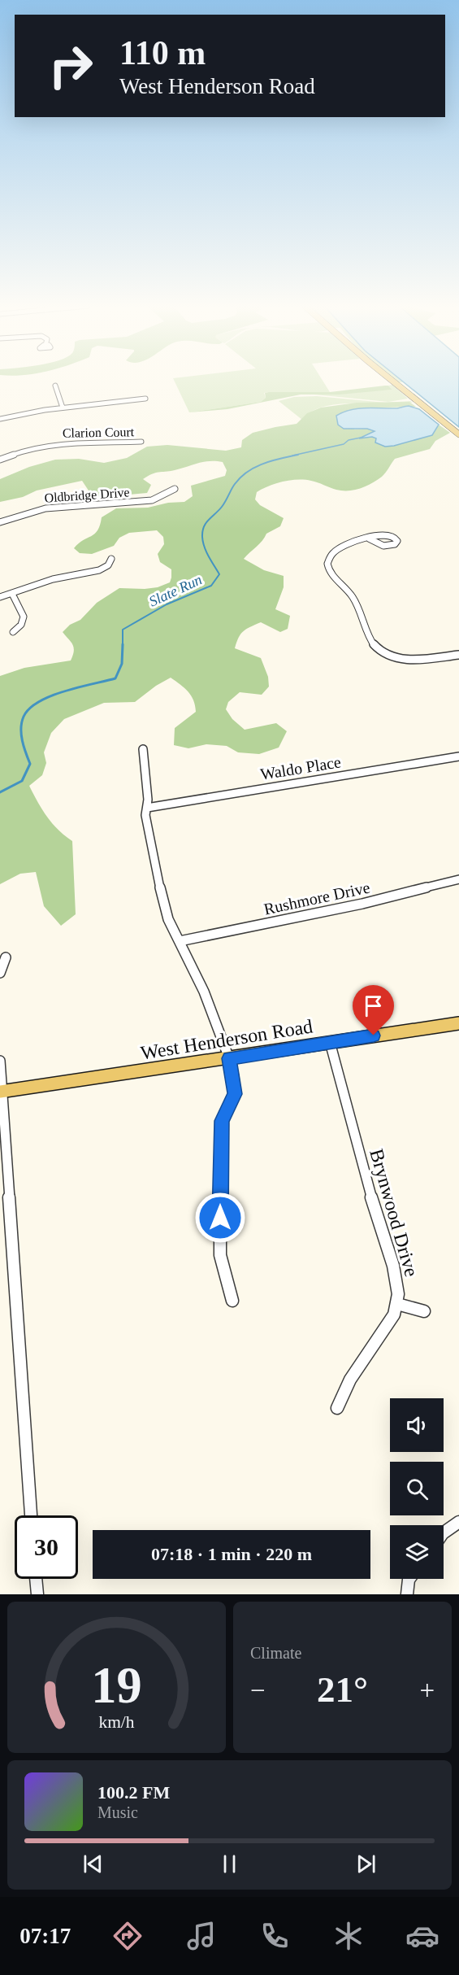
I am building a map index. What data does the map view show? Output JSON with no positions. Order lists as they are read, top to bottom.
{
  "streets": {
    "main road": ["West Henderson Road"],
    "street": [
      "Clarion Court",
      "Oldbridge Drive",
      "Waldo Place",
      "Rushmore Drive",
      "Brynwood Drive"
    ]
  },
  "crossings": [
    ["West Henderson Road", "Brynwood Drive"]
  ],
  "water": ["Slate Run"],
  "page": {
    "turn": ["110 m", "West Henderson Road"],
    "limit": "30",
    "trip": "07:18 · 1 min · 220 m",
    "tile": "Climate",
    "heat": ["−", "21°", "+"],
    "song": ["100.2 FM", "Music"],
    "tabs": "07:17",
    "gauge": ["19", "km/h"]
  }
}
